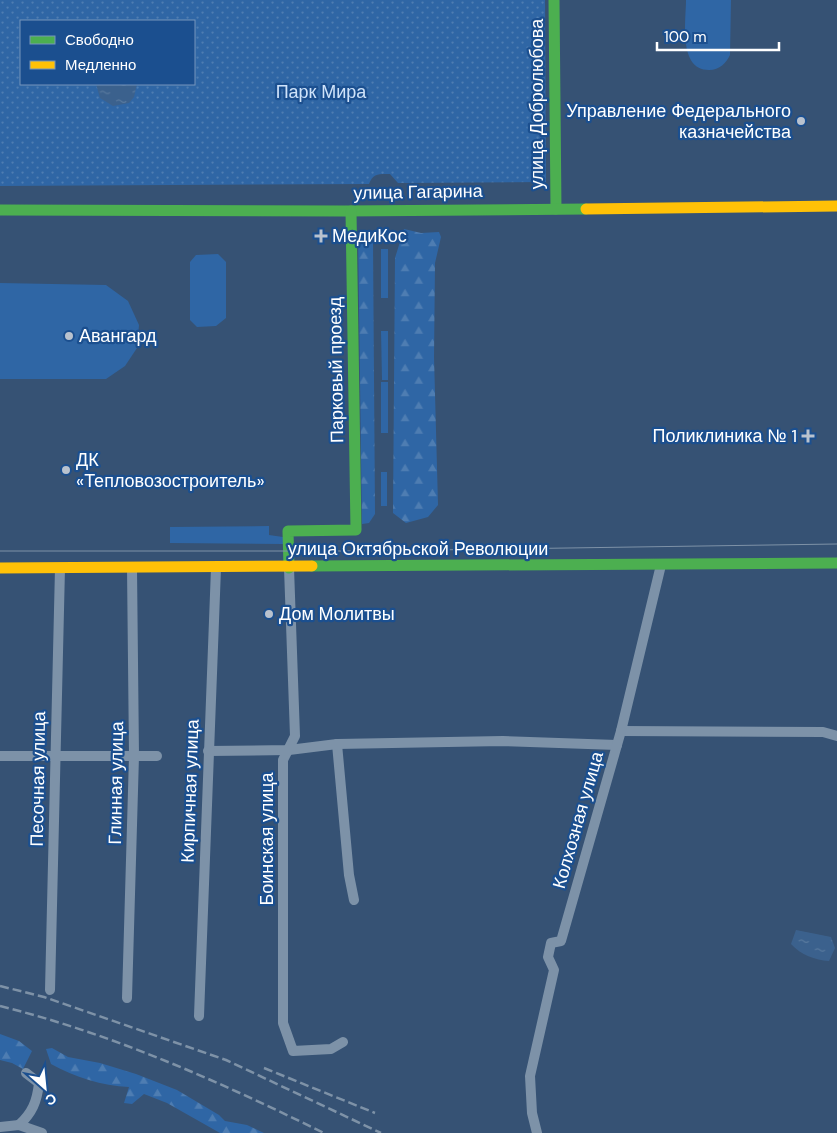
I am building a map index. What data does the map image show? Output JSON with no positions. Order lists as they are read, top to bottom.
{
  "streets": {
    "street": [
      "улица Добролюбова",
      "улица Гагарина",
      "Парковый проезд",
      "улица Октябрьской Революции",
      "Песочная улица",
      "Глинная улица",
      "Кирпичная улица",
      "Колхозная улица",
      "Боинская улица"
    ]
  },
  "crossings": [
    ["улица Добролюбова", "улица Гагарина"],
    ["улица Гагарина", "Парковый проезд"],
    ["Парковый проезд", "улица Октябрьской Революции"],
    ["Парковый проезд", "Боинская улица"],
    ["улица Октябрьской Революции", "Песочная улица"],
    ["улица Октябрьской Революции", "Глинная улица"],
    ["улица Октябрьской Революции", "Кирпичная улица"],
    ["улица Октябрьской Революции", "Колхозная улица"],
    ["улица Октябрьской Революции", "Боинская улица"]
  ],
  "parks": ["Парк Мира"],
  "places": {
    "other": [
      "Управление Федерального казначейства",
      "Авангард",
      "ДК «Тепловозостроитель»",
      "Дом Молитвы"
    ],
    "health": ["МедиКос", "Поликлиника № 1"]
  },
  "legend": ["Свободно", "Медленно"],
  "scale_bar": "100 m",
  "north": "bottom right"
}
